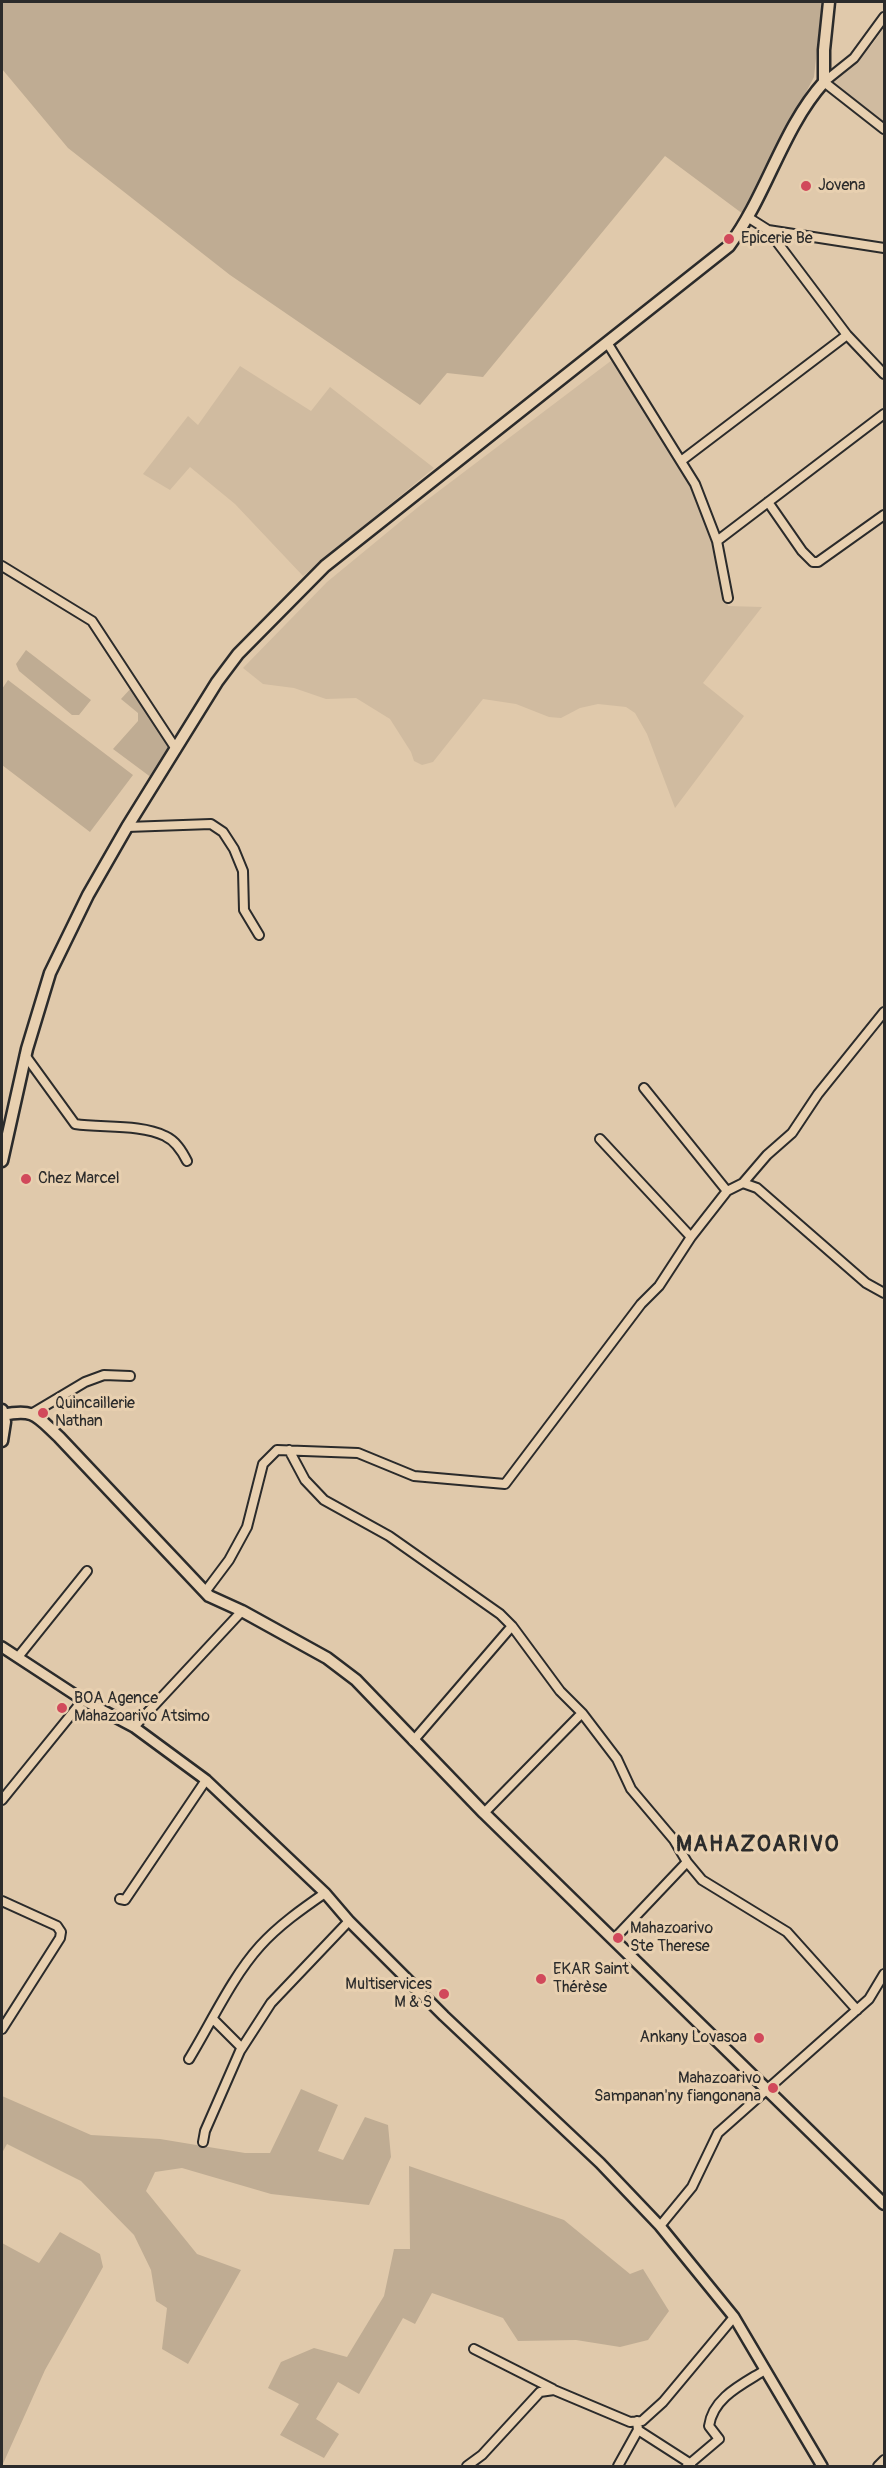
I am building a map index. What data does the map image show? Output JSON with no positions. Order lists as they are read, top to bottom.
{
  "districts": ["MAHAZOARIVO"],
  "places": [
    "Jovena",
    "Epicerie Be",
    "Chez Marcel",
    "Quincaillerie Nathan",
    "BOA Agence Mahazoarivo Atsimo",
    "Mahazoarivo Ste Therese",
    "EKAR Saint Thérèse",
    "Multiservices M & S",
    "Ankany Lovasoa",
    "Mahazoarivo Sampanan'ny fiangonana"
  ]
}
